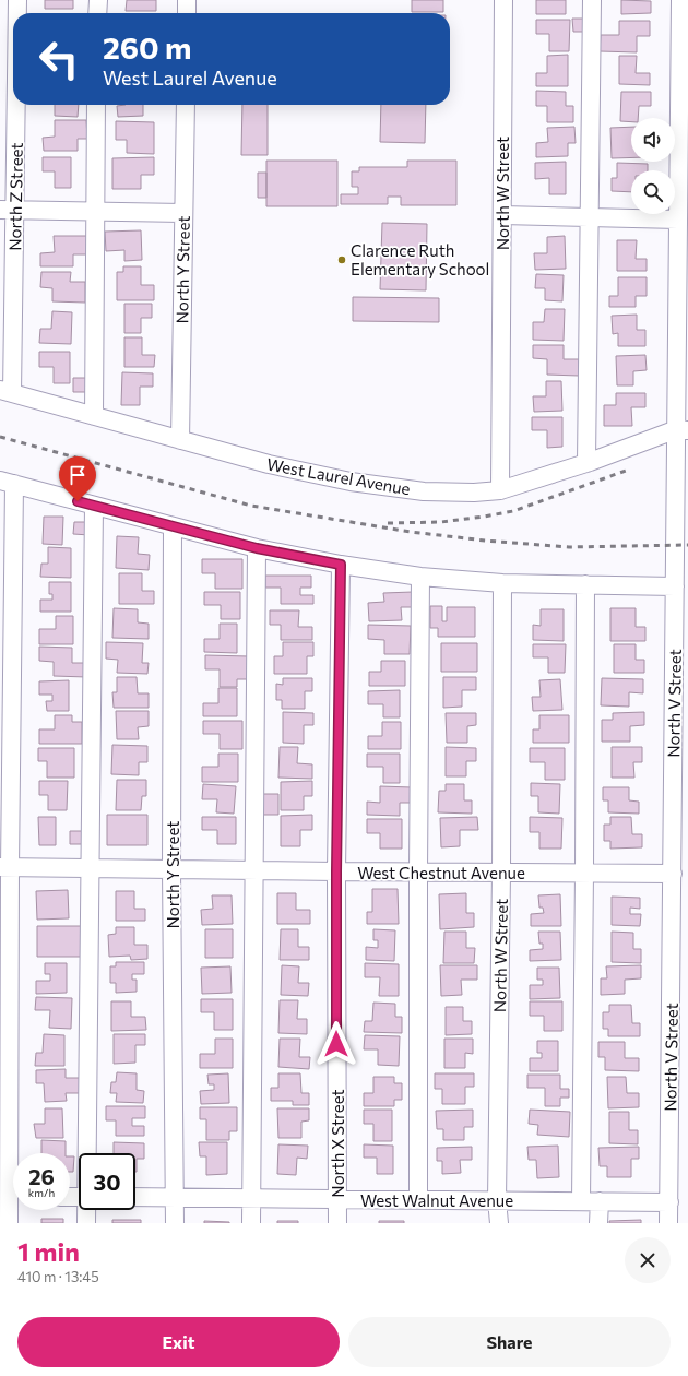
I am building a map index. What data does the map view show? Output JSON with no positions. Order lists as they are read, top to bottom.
{
  "streets": {
    "street": [
      "North W Street",
      "North Z Street",
      "North Y Street",
      "West Laurel Avenue",
      "North V Street",
      "West Chestnut Avenue",
      "North X Street",
      "West Walnut Avenue"
    ]
  },
  "crossings": [
    ["North W Street", "West Laurel Avenue"],
    ["North W Street", "West Chestnut Avenue"],
    ["North W Street", "West Walnut Avenue"],
    ["North Z Street", "West Laurel Avenue"],
    ["North Y Street", "West Laurel Avenue"],
    ["North Y Street", "West Chestnut Avenue"],
    ["North Y Street", "West Walnut Avenue"],
    ["West Laurel Avenue", "North V Street"],
    ["North V Street", "West Chestnut Avenue"],
    ["North V Street", "West Walnut Avenue"],
    ["West Chestnut Avenue", "North X Street"],
    ["North X Street", "West Walnut Avenue"]
  ],
  "places": ["Clarence Ruth Elementary School"],
  "page": {
    "turn": ["260 m", "West Laurel Avenue"],
    "speed": "26 km/h",
    "limit": "30",
    "heading": ["1 min", "410 m · 13:45"],
    "buttons": ["Exit", "Share"]
  }
}
